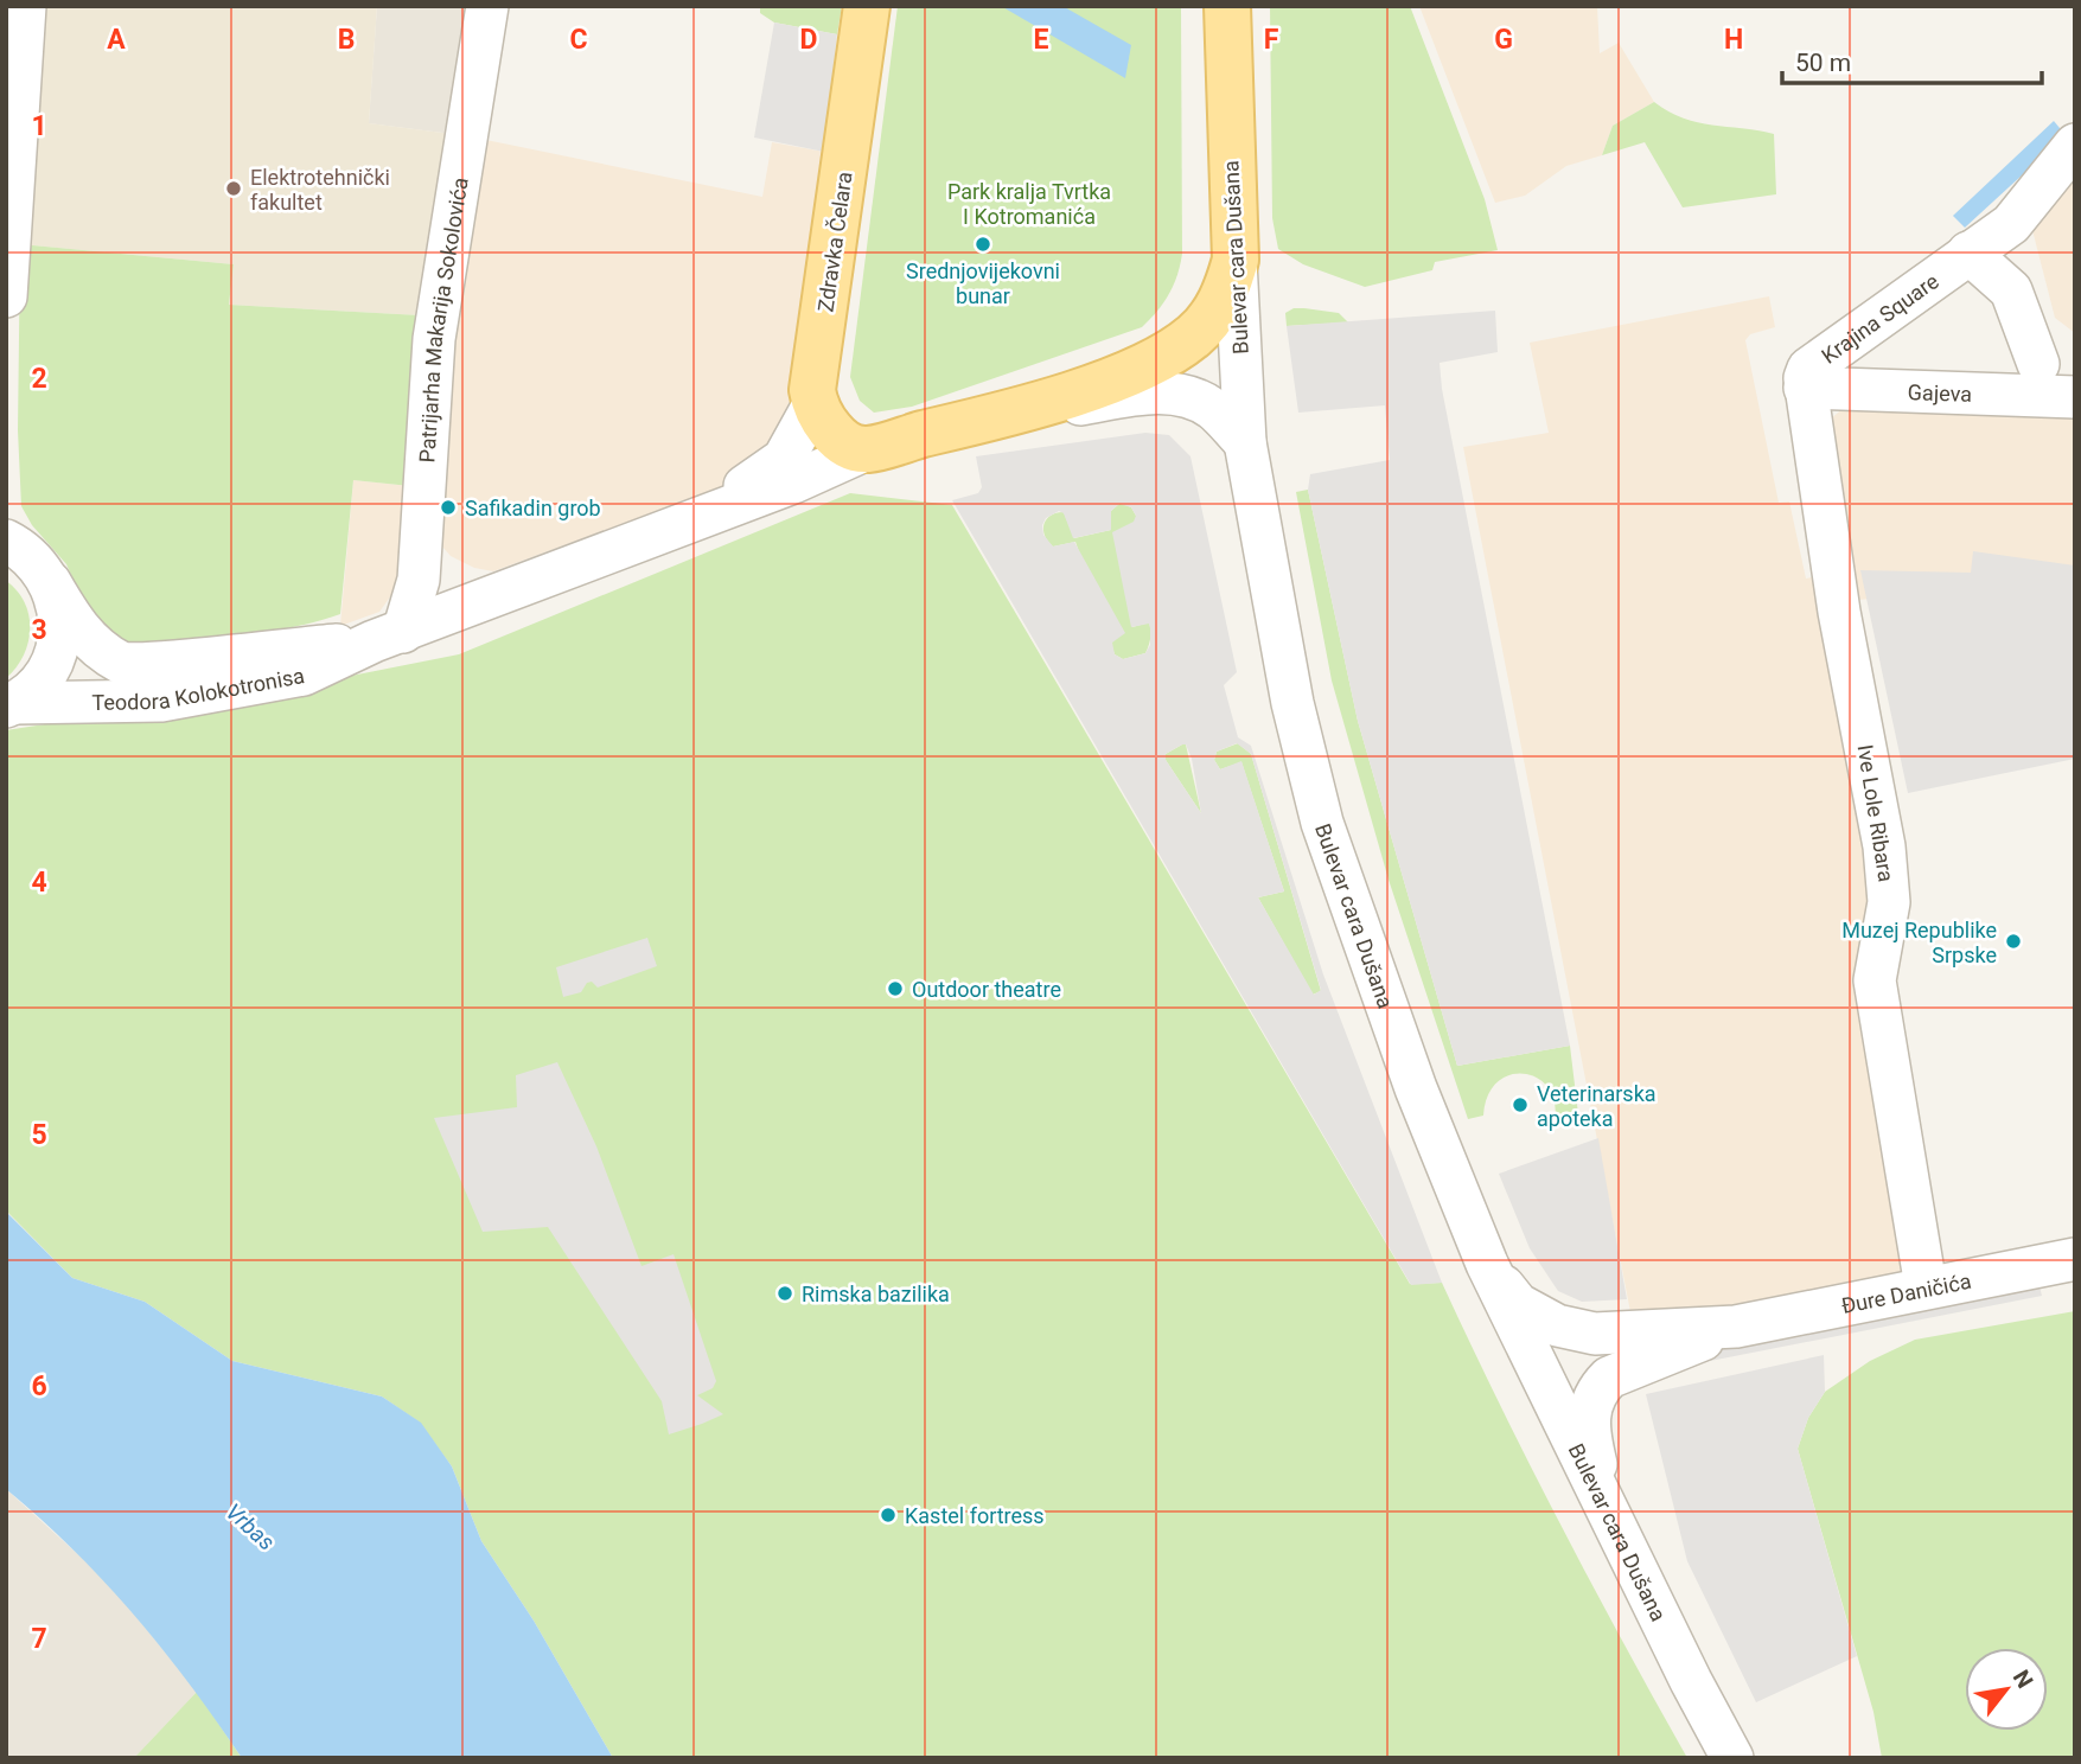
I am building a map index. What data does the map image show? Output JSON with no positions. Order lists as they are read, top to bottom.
{
  "streets": {
    "main road": ["Zdravka Čelara", "Bulevar cara Dušana", "Teodora Kolokotronisa"],
    "street": [
      "Krajina Square",
      "Patrijarha Makarija Sokolovića",
      "Gajeva",
      "Ive Lole Ribara",
      "Đure Daničića"
    ]
  },
  "crossings": [
    ["Zdravka Čelara", "Teodora Kolokotronisa"],
    ["Bulevar cara Dušana", "Teodora Kolokotronisa"],
    ["Bulevar cara Dušana", "Đure Daničića"],
    ["Krajina Square", "Gajeva"],
    ["Krajina Square", "Ive Lole Ribara"],
    ["Patrijarha Makarija Sokolovića", "Teodora Kolokotronisa"],
    ["Gajeva", "Ive Lole Ribara"],
    ["Ive Lole Ribara", "Đure Daničića"]
  ],
  "water": ["Vrbas"],
  "parks": ["Park kralja Tvrtka I Kotromanića"],
  "places": [
    "Elektrotehnički fakultet",
    "Srednjovijekovni bunar",
    "Safikadin grob",
    "Muzej Republike Srpske",
    "Outdoor theatre",
    "Veterinarska apoteka",
    "Rimska bazilika",
    "Kastel fortress"
  ],
  "scale_bar": "50 m",
  "north": "top right",
  "grid": {
    "columns": [
      "A",
      "B",
      "C",
      "D",
      "E",
      "F",
      "G",
      "H"
    ],
    "rows": [
      "1",
      "2",
      "3",
      "4",
      "5",
      "6",
      "7"
    ]
  }
}
